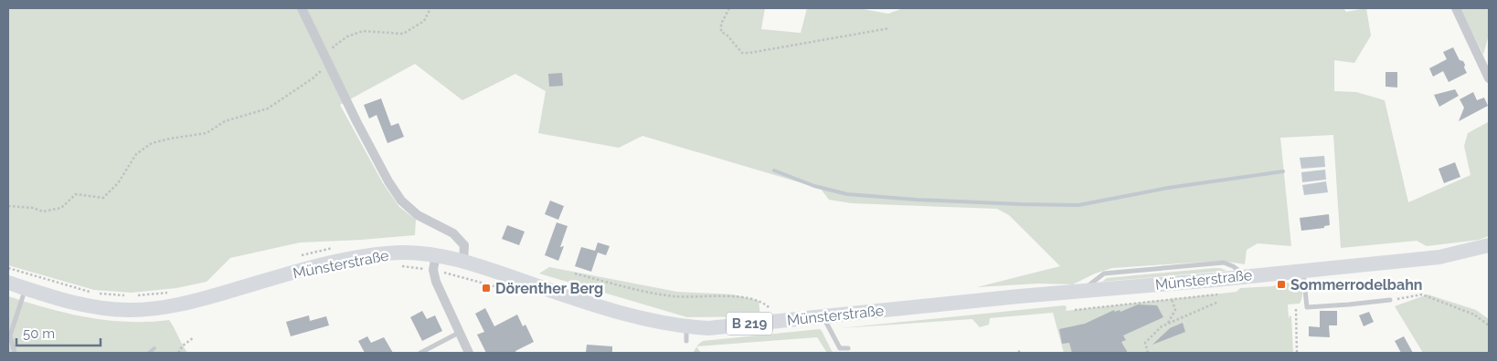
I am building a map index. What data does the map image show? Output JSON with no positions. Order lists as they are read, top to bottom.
{
  "streets": {
    "main road": ["Münsterstraße", "B 219"]
  },
  "places": {
    "transit": ["Sommerrodelbahn", "Dörenther Berg"]
  },
  "scale_bar": "50 m"
}
